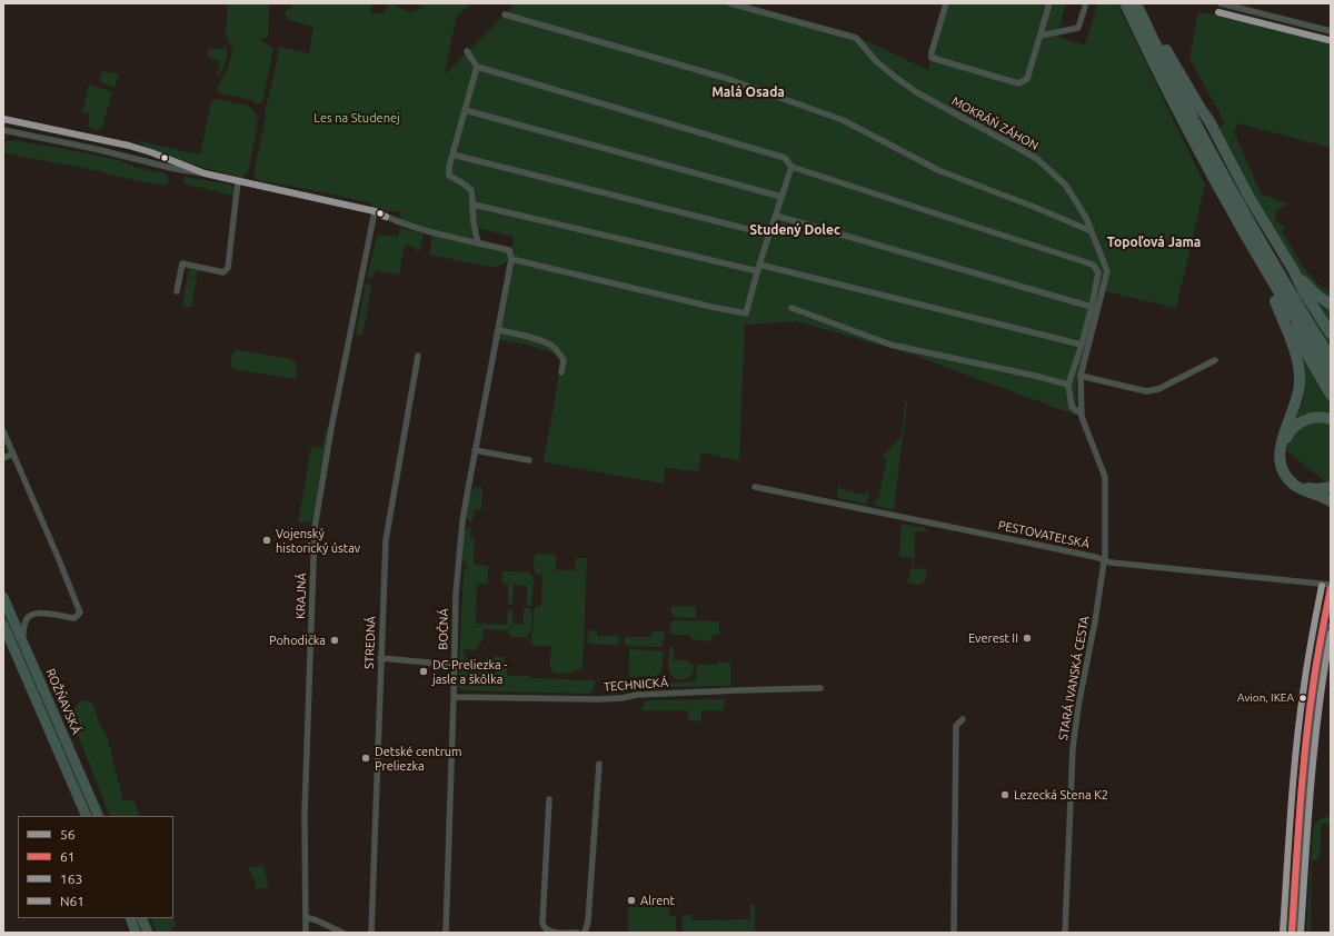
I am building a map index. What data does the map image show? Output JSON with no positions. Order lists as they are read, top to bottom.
{
  "streets": {
    "main road": ["ROŽŇAVSKÁ"],
    "street": [
      "MOKRÁŇ ZÁHON",
      "PESTOVATEĽSKÁ",
      "KRAJNÁ",
      "BOČNÁ",
      "STREDNÁ",
      "STARÁ IVANSKÁ CESTA",
      "TECHNICKÁ"
    ]
  },
  "crossings": [
    ["MOKRÁŇ ZÁHON", "PESTOVATEĽSKÁ"],
    ["MOKRÁŇ ZÁHON", "STARÁ IVANSKÁ CESTA"],
    ["PESTOVATEĽSKÁ", "STARÁ IVANSKÁ CESTA"],
    ["BOČNÁ", "TECHNICKÁ"]
  ],
  "districts": ["Malá Osada", "Studený Dolec", "Topoľová Jama"],
  "parks": ["Les na Studenej"],
  "places": [
    "Vojenský historický ústav",
    "Everest II",
    "Pohodička",
    "DC Preliezka - jasle a škôlka",
    "Avion, IKEA",
    "Detské centrum Preliezka",
    "Lezecká Stena K2",
    "Alrent"
  ],
  "lines": [
    "transit line 163",
    "transit line 56",
    "transit line N61",
    "transit line 61"
  ],
  "legend": [
    "56",
    "61",
    "163",
    "N61"
  ]
}
